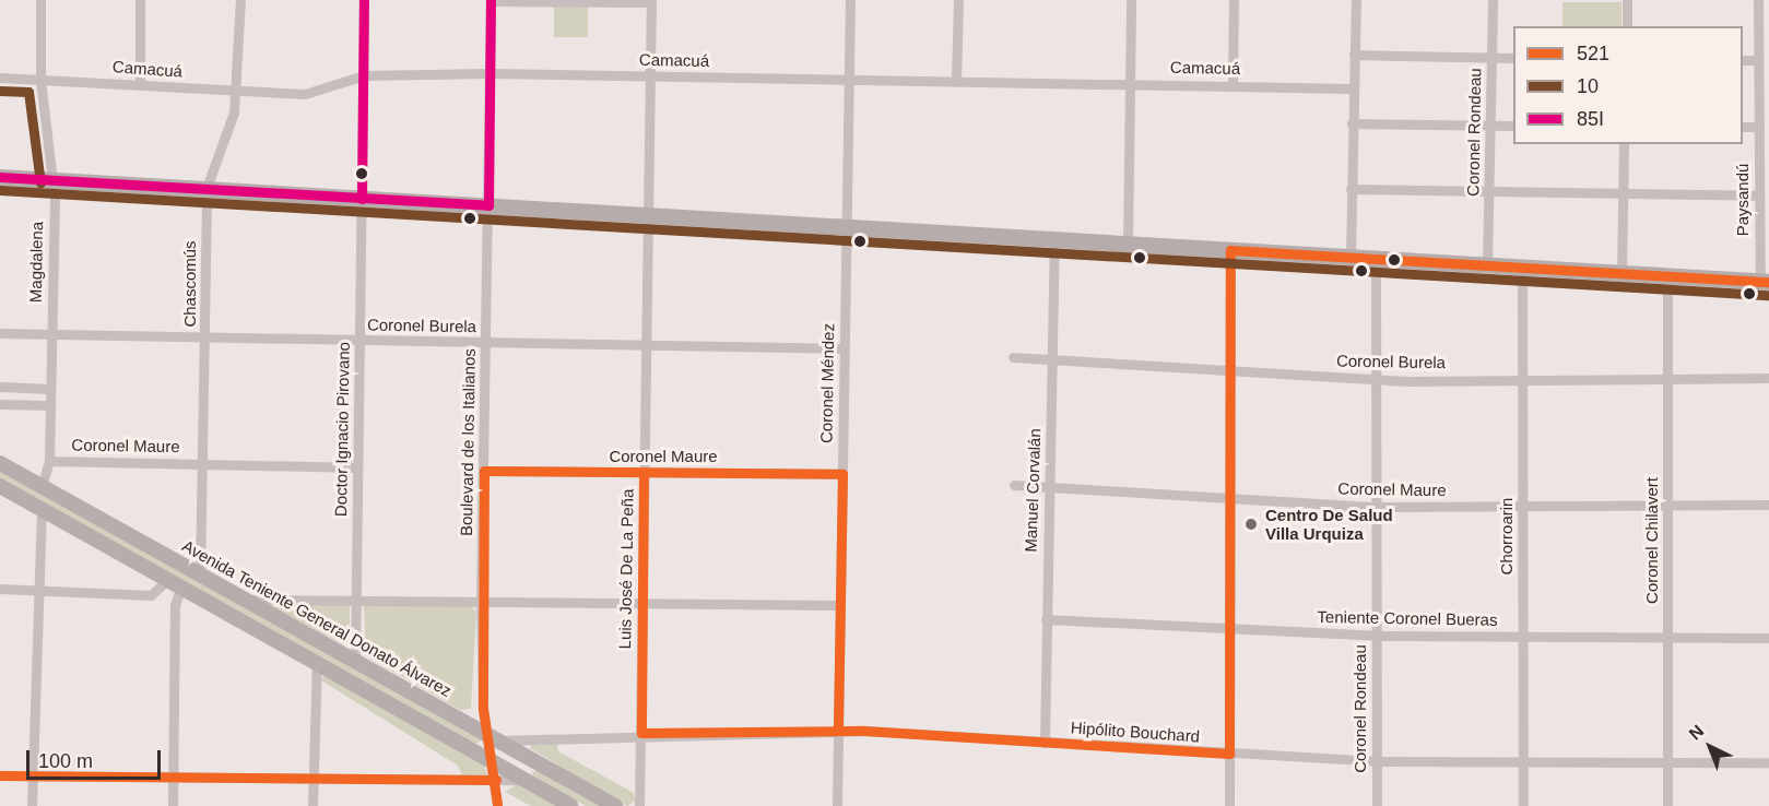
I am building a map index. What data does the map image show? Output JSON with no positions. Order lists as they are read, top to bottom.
{
  "streets": {
    "main road": ["Avenida Teniente General Donato Álvarez"],
    "street": [
      "Camacuá",
      "Coronel Rondeau",
      "Paysandú",
      "Magdalena",
      "Chascomús",
      "Coronel Burela",
      "Coronel Méndez",
      "Doctor Ignacio Pirovano",
      "Boulevard de los Italianos",
      "Coronel Maure",
      "Manuel Corvalán",
      "Chorroarin",
      "Coronel Chilavert",
      "Luis José De La Peña",
      "Teniente Coronel Bueras",
      "Hipólito Bouchard"
    ]
  },
  "crossings": [
    ["Camacuá", "Magdalena"],
    ["Camacuá", "Chascomús"],
    ["Camacuá", "Coronel Méndez"],
    ["Camacuá", "Doctor Ignacio Pirovano"],
    ["Camacuá", "Boulevard de los Italianos"],
    ["Camacuá", "Luis José De La Peña"],
    ["Coronel Rondeau", "Coronel Burela"],
    ["Coronel Rondeau", "Coronel Maure"],
    ["Coronel Rondeau", "Teniente Coronel Bueras"],
    ["Coronel Rondeau", "Hipólito Bouchard"],
    ["Magdalena", "Coronel Burela"],
    ["Magdalena", "Coronel Maure"],
    ["Magdalena", "Avenida Teniente General Donato Álvarez"],
    ["Chascomús", "Coronel Burela"],
    ["Chascomús", "Coronel Maure"],
    ["Chascomús", "Avenida Teniente General Donato Álvarez"],
    ["Coronel Burela", "Coronel Méndez"],
    ["Coronel Burela", "Doctor Ignacio Pirovano"],
    ["Coronel Burela", "Boulevard de los Italianos"],
    ["Coronel Burela", "Manuel Corvalán"],
    ["Coronel Burela", "Chorroarin"],
    ["Coronel Burela", "Coronel Chilavert"],
    ["Coronel Burela", "Luis José De La Peña"],
    ["Coronel Méndez", "Coronel Maure"],
    ["Coronel Méndez", "Hipólito Bouchard"],
    ["Doctor Ignacio Pirovano", "Coronel Maure"],
    ["Doctor Ignacio Pirovano", "Avenida Teniente General Donato Álvarez"],
    ["Boulevard de los Italianos", "Coronel Maure"],
    ["Boulevard de los Italianos", "Avenida Teniente General Donato Álvarez"],
    ["Boulevard de los Italianos", "Hipólito Bouchard"],
    ["Coronel Maure", "Manuel Corvalán"],
    ["Coronel Maure", "Chorroarin"],
    ["Coronel Maure", "Coronel Chilavert"],
    ["Coronel Maure", "Luis José De La Peña"],
    ["Manuel Corvalán", "Teniente Coronel Bueras"],
    ["Manuel Corvalán", "Hipólito Bouchard"],
    ["Chorroarin", "Teniente Coronel Bueras"],
    ["Chorroarin", "Hipólito Bouchard"],
    ["Coronel Chilavert", "Teniente Coronel Bueras"],
    ["Coronel Chilavert", "Hipólito Bouchard"],
    ["Luis José De La Peña", "Hipólito Bouchard"],
    ["Avenida Teniente General Donato Álvarez", "Hipólito Bouchard"]
  ],
  "places": ["Centro De Salud Villa Urquiza"],
  "lines": ["transit line 85I", "transit line 10", "transit line 521"],
  "legend": ["521", "10", "85I"],
  "scale_bar": "100 m",
  "north": "top left"
}
